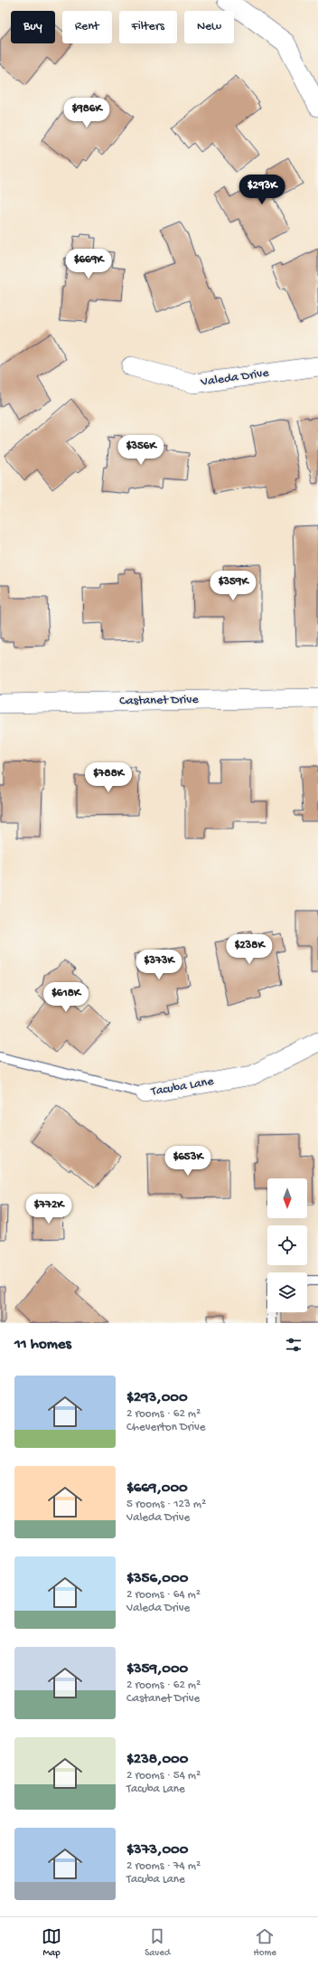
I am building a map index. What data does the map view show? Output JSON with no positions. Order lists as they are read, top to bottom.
{
  "streets": {
    "street": ["Valeda Drive", "Castanet Drive", "Tacuba Lane"]
  },
  "north": "bottom",
  "page": {
    "chip": [
      "Buy",
      "Rent",
      "Filters",
      "New"
    ],
    "price": [
      "$986K",
      "$293K",
      "$669K",
      "$356K",
      "$359K",
      "$788K",
      "$238K",
      "$373K",
      "$618K",
      "$653K",
      "$772K"
    ],
    "heading": "11 homes",
    "list": [
      {
        "name": "$293,000",
        "note": "2 rooms · 62 m² · Cheverton Drive"
      },
      {
        "name": "$669,000",
        "note": "5 rooms · 123 m² · Valeda Drive"
      },
      {
        "name": "$356,000",
        "note": "2 rooms · 64 m² · Valeda Drive"
      },
      {
        "name": "$359,000",
        "note": "2 rooms · 62 m² · Castanet Drive"
      },
      {
        "name": "$238,000",
        "note": "2 rooms · 54 m² · Tacuba Lane"
      },
      {
        "name": "$373,000",
        "note": "2 rooms · 74 m² · Tacuba Lane"
      }
    ],
    "tabs": ["Map", "Saved", "Home"]
  }
}
